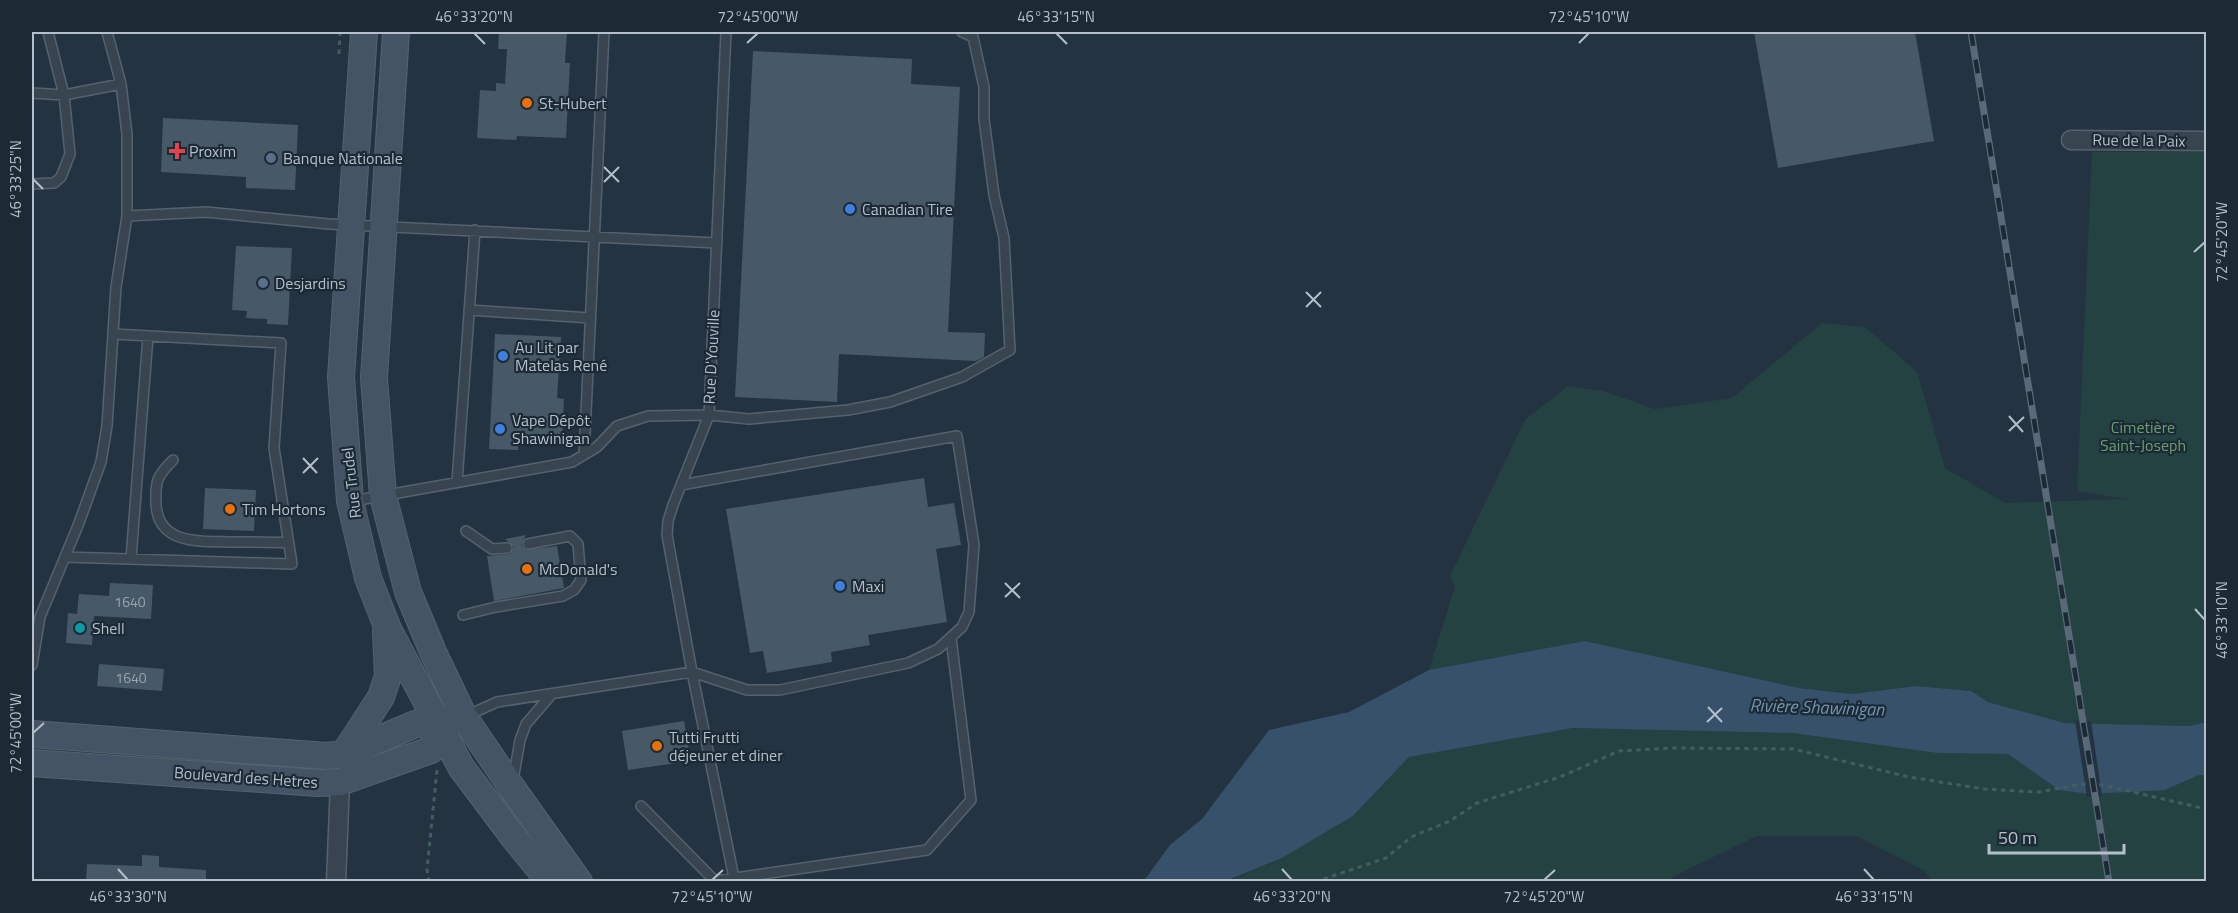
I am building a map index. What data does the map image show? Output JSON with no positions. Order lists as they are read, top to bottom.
{
  "streets": {
    "main road": ["Rue Trudel", "Boulevard des Hetres"],
    "street": ["Rue de la Paix"],
    "lane": ["Rue D'Youville"]
  },
  "crossings": [
    ["Rue D'Youville", "Boulevard des Hetres"],
    ["Rue Trudel", "Boulevard des Hetres"]
  ],
  "water": ["Rivière Shawinigan"],
  "parks": ["Cimetière Saint-Joseph"],
  "places": {
    "other": [
      "St-Hubert",
      "Banque Nationale",
      "Canadian Tire",
      "Desjardins",
      "Au Lit par Matelas René",
      "Vape Dépôt Shawinigan",
      "Tim Hortons",
      "McDonald's",
      "Maxi",
      "Shell",
      "Tutti Frutti déjeuner et diner"
    ],
    "health": ["Proxim"]
  },
  "house_numbers": ["1640", "1640"],
  "scale_bar": "50 m",
  "coordinates": [
    "46°33'20\"N",
    "72°45'00\"W",
    "46°33'15\"N",
    "72°45'10\"W",
    "46°33'25\"N",
    "72°45'20\"W",
    "46°33'10\"N",
    "46°33'30\"N"
  ]
}
